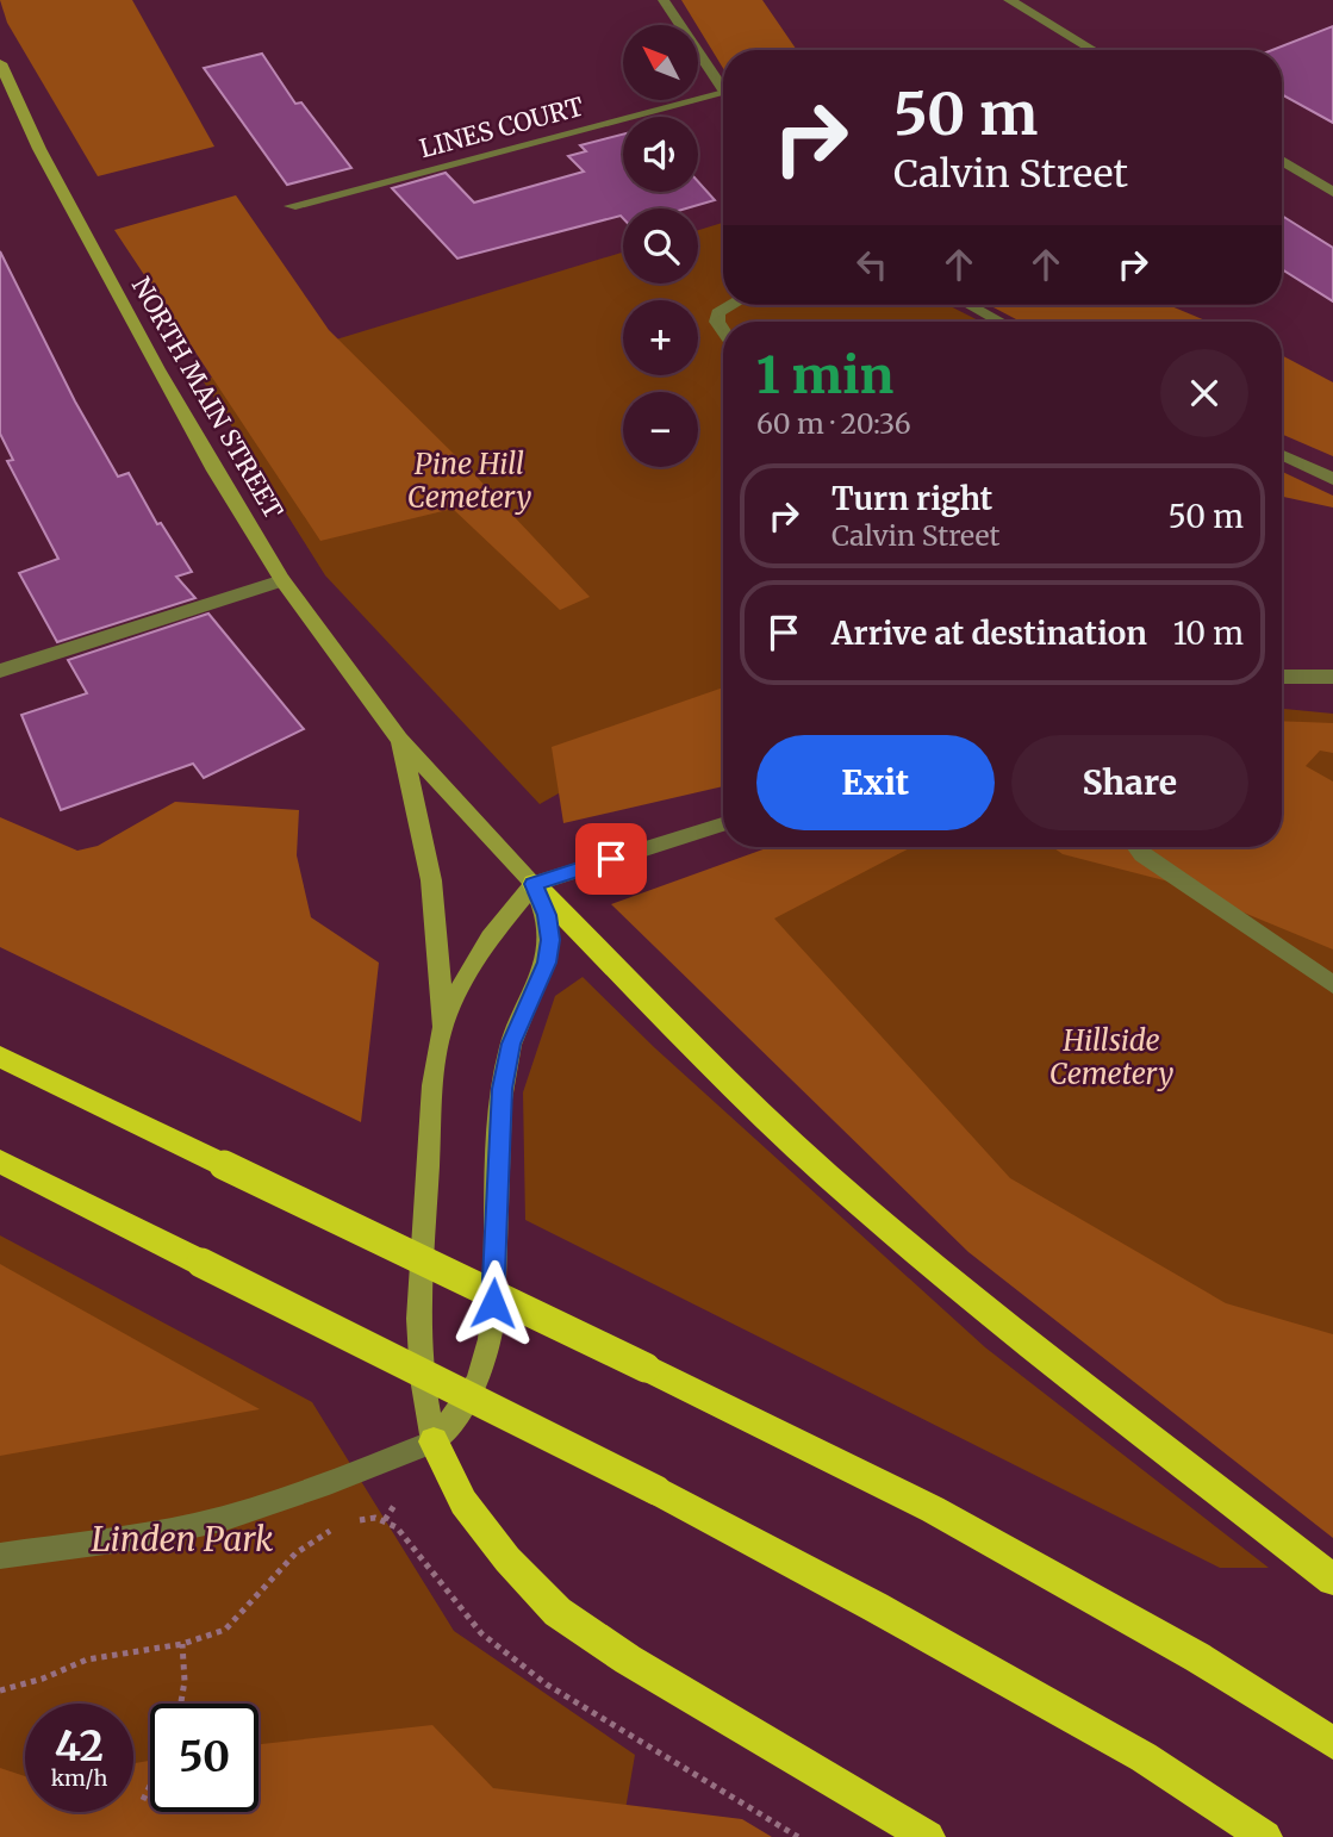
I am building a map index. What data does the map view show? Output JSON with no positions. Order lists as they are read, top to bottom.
{
  "streets": {
    "main road": ["NORTH MAIN STREET"],
    "street": ["LINES COURT"]
  },
  "parks": ["Pine Hill Cemetery", "Hillside Cemetery", "Linden Park"],
  "north": "top left",
  "page": {
    "map_buttons": ["+", "−"],
    "turn": ["50 m", "Calvin Street"],
    "heading": ["1 min", "60 m · 20:36"],
    "list": [
      {
        "name": "Turn right",
        "note": "Calvin Street",
        "value": "50 m"
      },
      {
        "name": "Arrive at destination",
        "value": "10 m"
      }
    ],
    "buttons": ["Exit", "Share"],
    "speed": "42 km/h",
    "limit": "50"
  }
}
